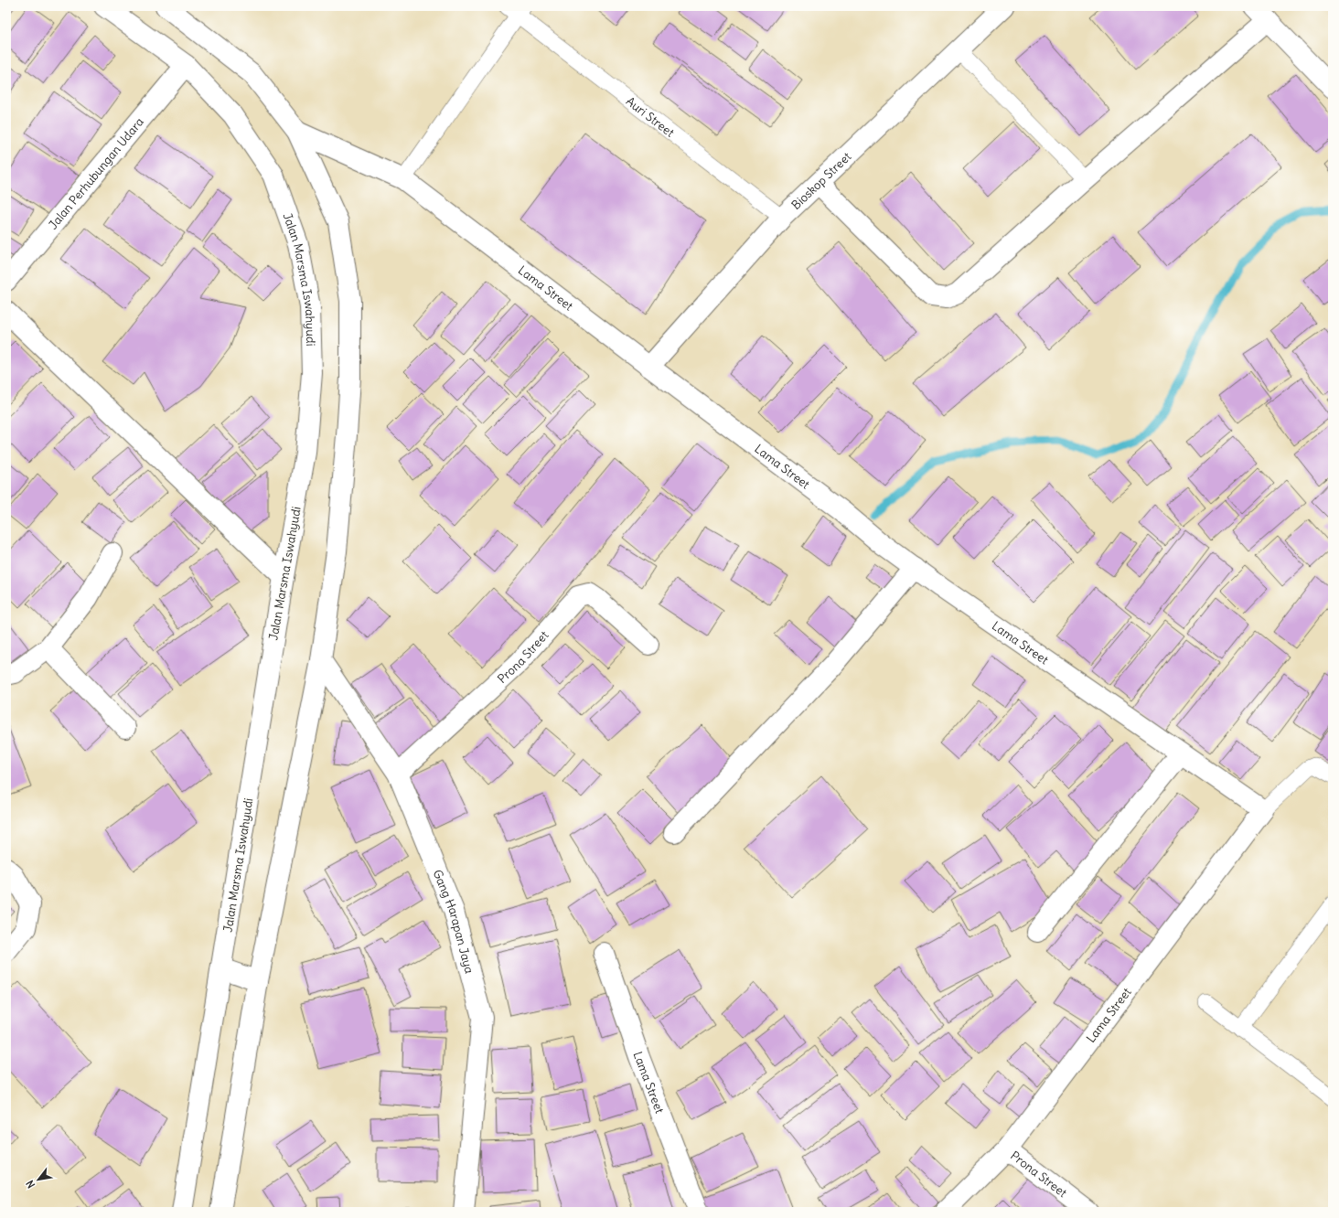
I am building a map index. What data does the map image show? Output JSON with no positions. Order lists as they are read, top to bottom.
{
  "streets": {
    "main road": [
      "Jalan Perhubungan Udara",
      "Bioskop Street",
      "Jalan Marsma Iswahyudi",
      "Lama Street",
      "Prona Street",
      "Gang Harapan Jaya"
    ],
    "lane": ["Auri Street"]
  },
  "crossings": [
    ["Auri Street", "Bioskop Street"],
    ["Auri Street", "Lama Street"],
    ["Jalan Perhubungan Udara", "Jalan Marsma Iswahyudi"],
    ["Bioskop Street", "Lama Street"],
    ["Lama Street", "Prona Street"],
    ["Prona Street", "Gang Harapan Jaya"]
  ],
  "north": "bottom left"
}
